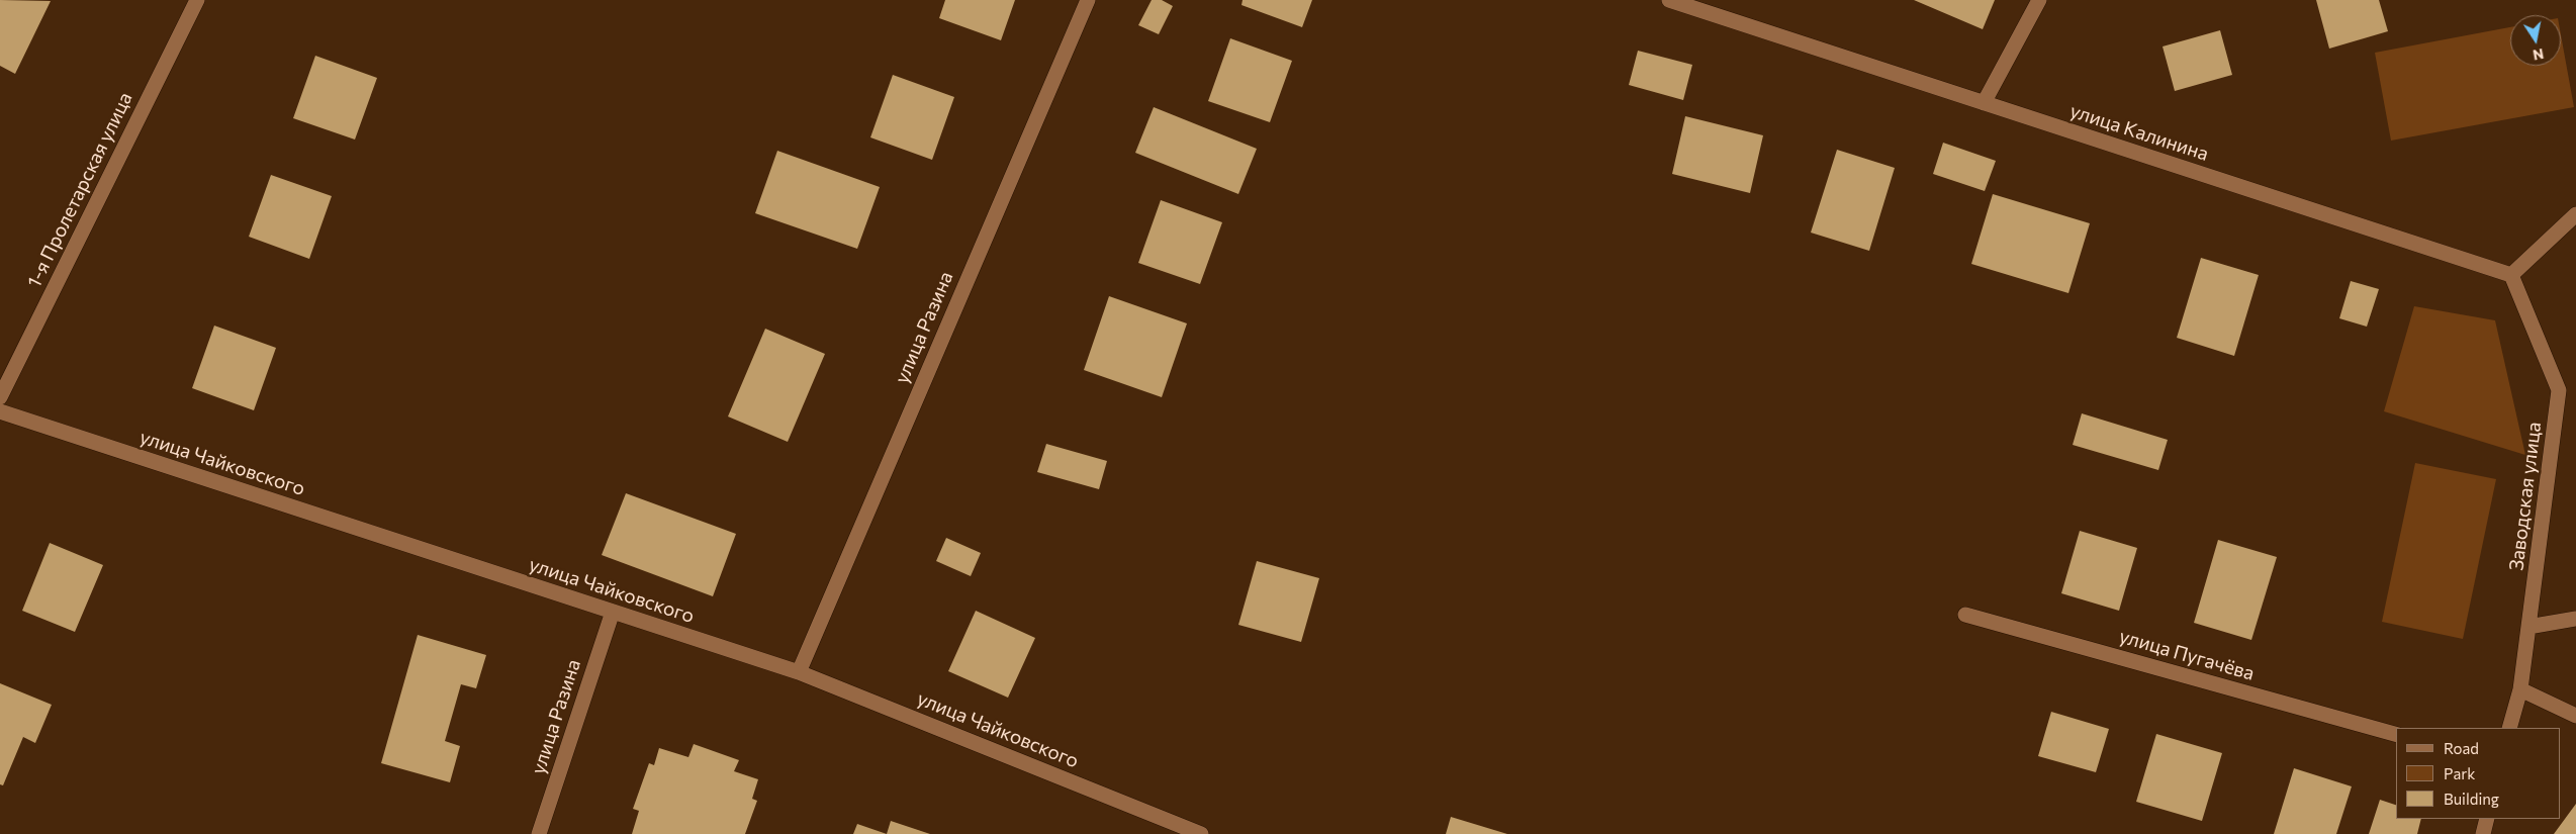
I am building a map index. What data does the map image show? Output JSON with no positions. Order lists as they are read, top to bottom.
{
  "streets": {
    "street": [
      "улица Калинина",
      "1-я Пролетарская улица",
      "улица Разина",
      "улица Чайковского",
      "Заводская улица",
      "улица Пугачёва"
    ]
  },
  "crossings": [
    ["улица Калинина", "Заводская улица"],
    ["улица Разина", "улица Чайковского"]
  ],
  "legend": ["Road", "Park", "Building"],
  "north": "bottom"
}
